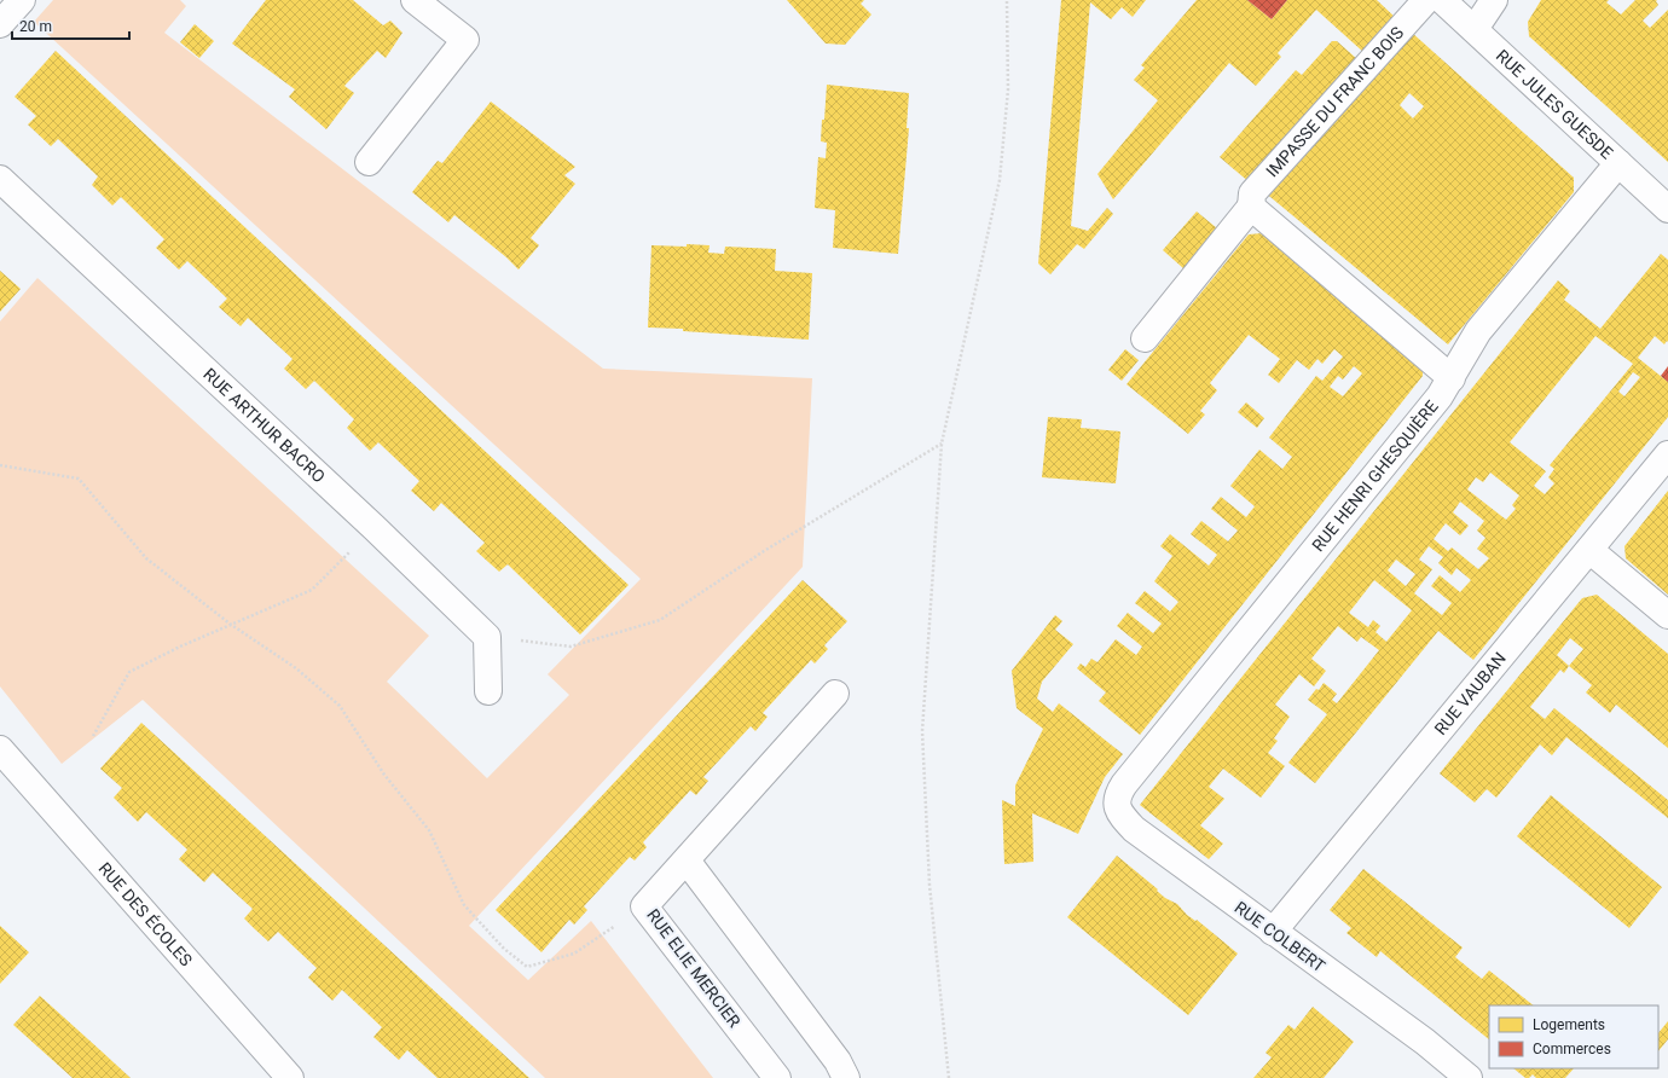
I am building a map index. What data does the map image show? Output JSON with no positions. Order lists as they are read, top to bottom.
{
  "streets": {
    "street": [
      "IMPASSE DU FRANC BOIS",
      "RUE JULES GUESDE",
      "RUE ARTHUR BACRO",
      "RUE HENRI GHESQUIÈRE",
      "RUE VAUBAN",
      "RUE DES ÉCOLES",
      "RUE COLBERT",
      "RUE ELIE MERCIER"
    ]
  },
  "crossings": [
    ["RUE JULES GUESDE", "RUE HENRI GHESQUIÈRE"],
    ["RUE HENRI GHESQUIÈRE", "RUE COLBERT"],
    ["RUE VAUBAN", "RUE COLBERT"]
  ],
  "legend": ["Logements", "Commerces"],
  "scale_bar": "20 m"
}
